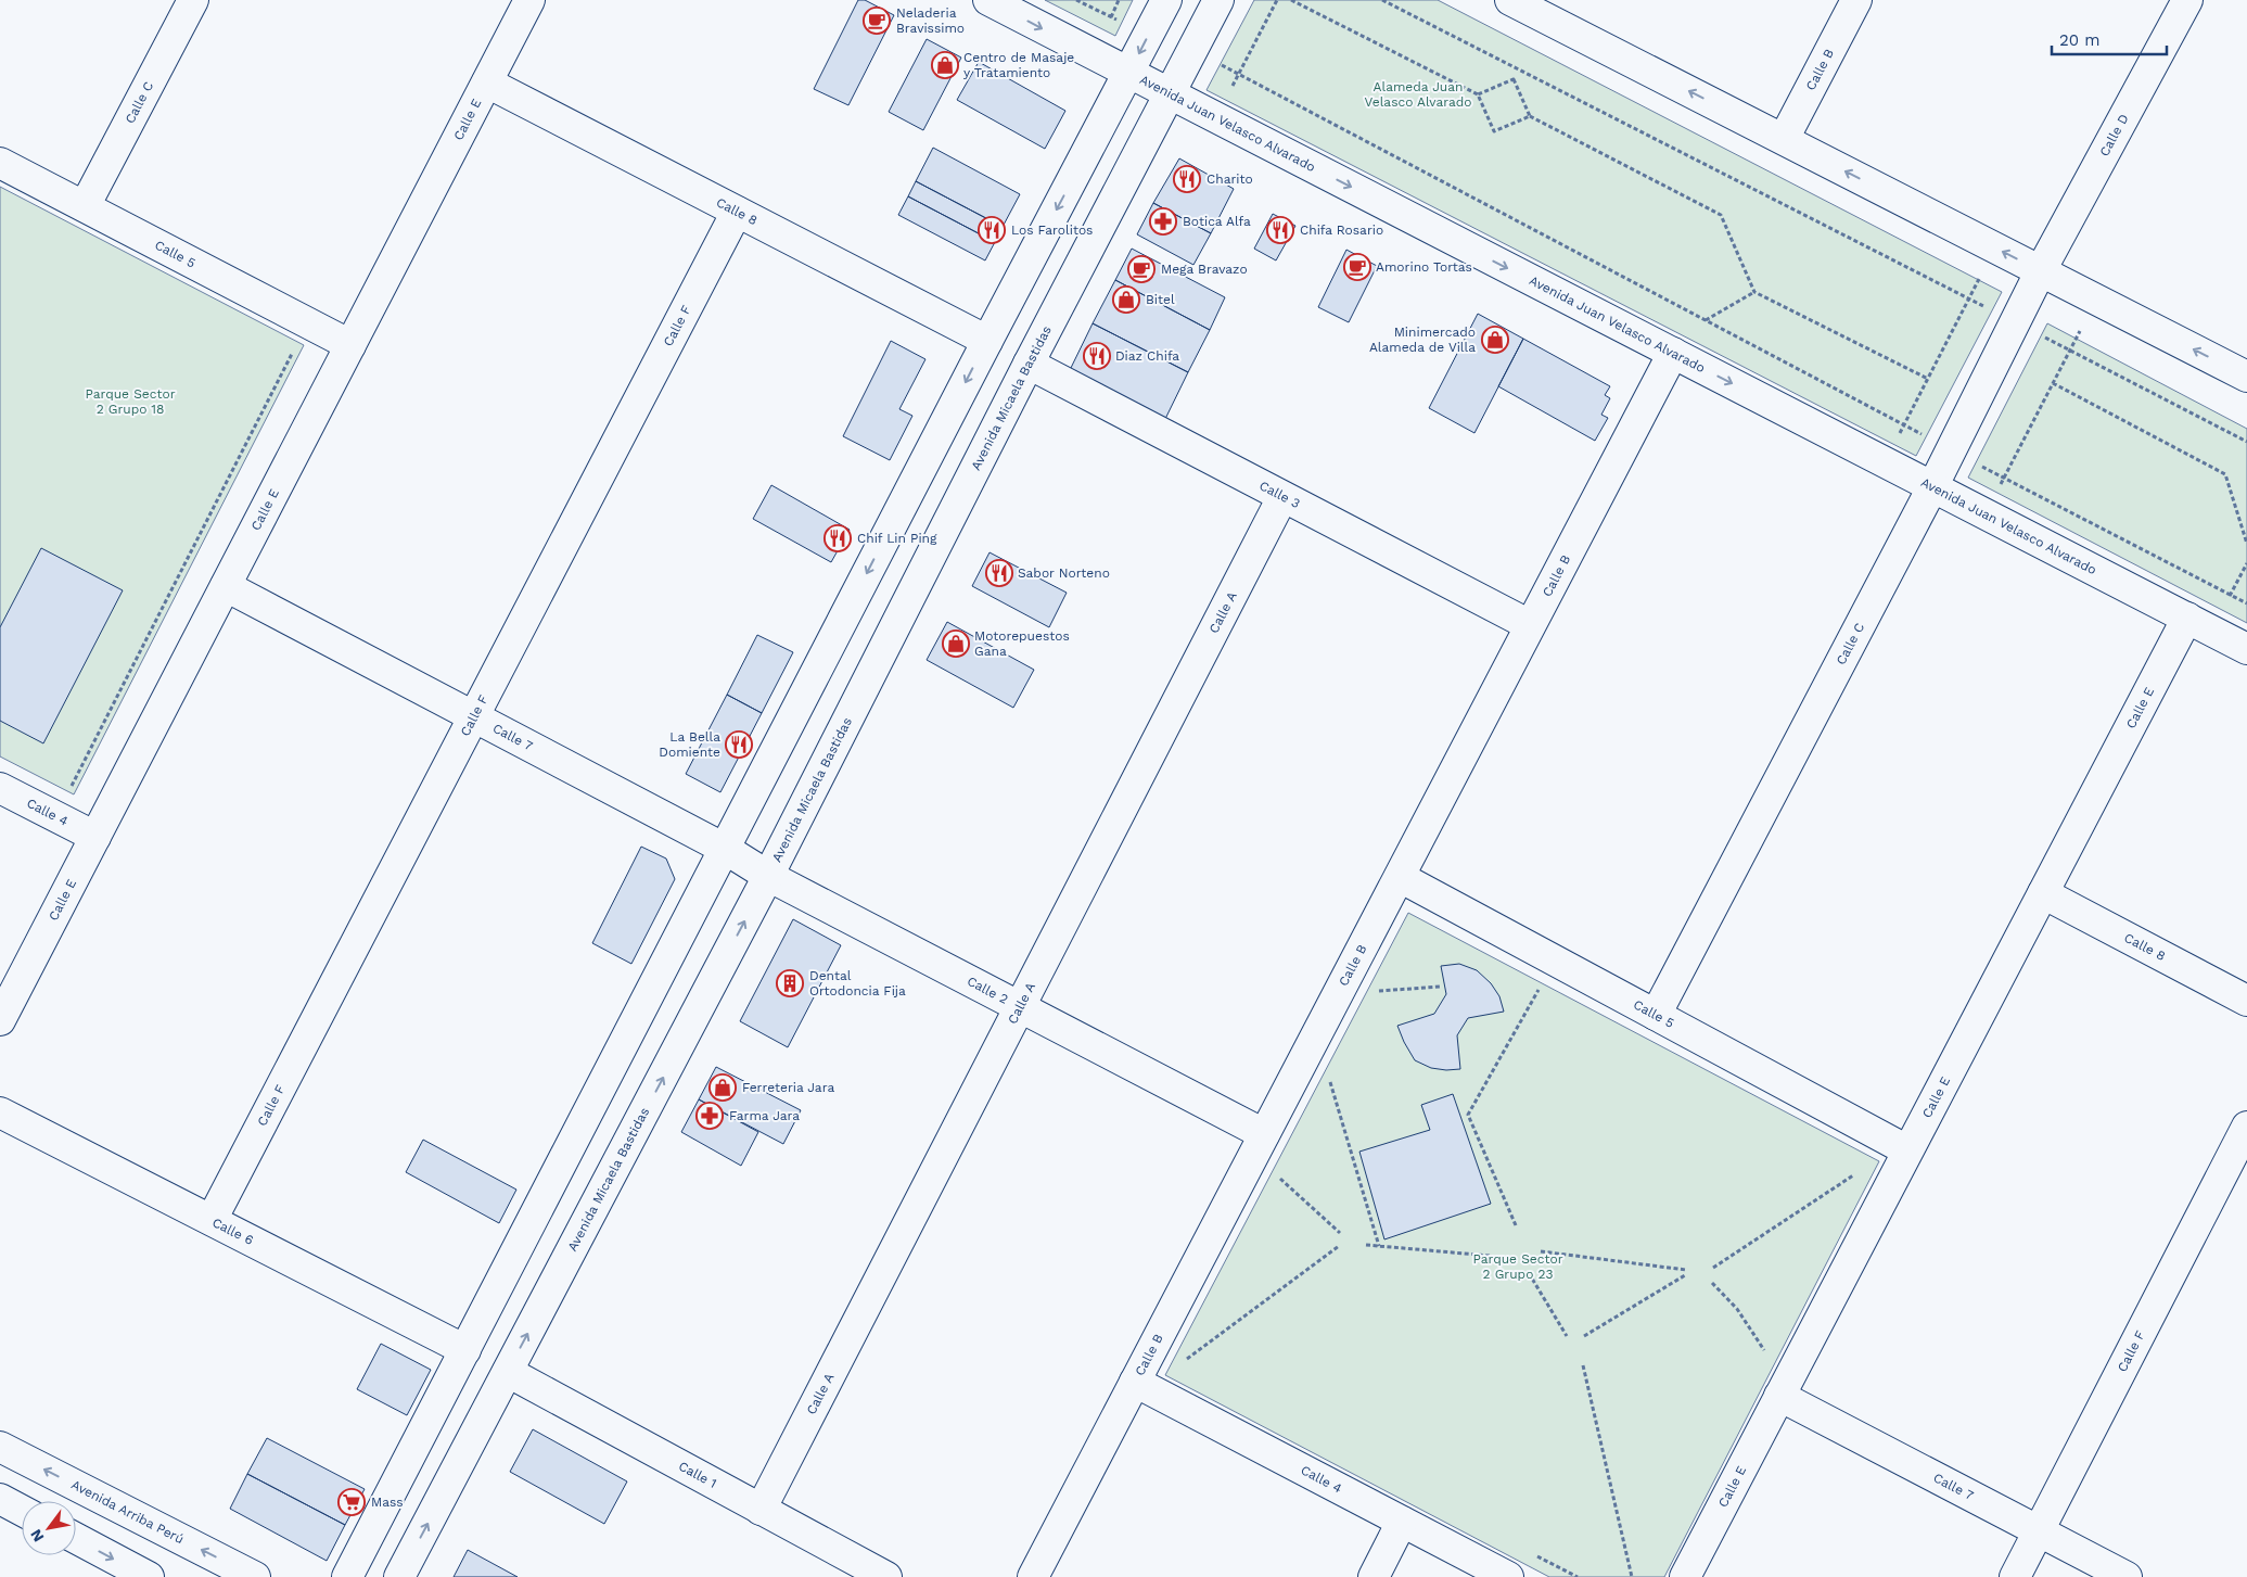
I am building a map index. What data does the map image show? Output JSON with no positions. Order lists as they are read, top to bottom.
{
  "streets": {
    "street": [
      "Calle B",
      "Calle C",
      "Calle E",
      "Avenida Juan Velasco Alvarado",
      "Calle D",
      "Calle 8",
      "Calle 5",
      "Calle F",
      "Avenida Micaela Bastidas",
      "Calle 3",
      "Calle A",
      "Calle 7",
      "Calle 4",
      "Calle 2",
      "Calle 6",
      "Calle 1",
      "Avenida Arriba Perú"
    ]
  },
  "crossings": [
    ["Calle B", "Avenida Juan Velasco Alvarado"],
    ["Calle B", "Calle 5"],
    ["Calle B", "Calle 3"],
    ["Calle B", "Calle 4"],
    ["Calle B", "Calle 2"],
    ["Calle C", "Avenida Juan Velasco Alvarado"],
    ["Calle C", "Calle D"],
    ["Calle C", "Calle 5"],
    ["Calle E", "Avenida Juan Velasco Alvarado"],
    ["Calle E", "Calle 8"],
    ["Calle E", "Calle 5"],
    ["Calle E", "Calle 7"],
    ["Calle E", "Calle 4"],
    ["Avenida Juan Velasco Alvarado", "Avenida Micaela Bastidas"],
    ["Calle 8", "Calle F"],
    ["Calle F", "Calle 7"],
    ["Calle F", "Calle 6"],
    ["Avenida Micaela Bastidas", "Calle 3"],
    ["Avenida Micaela Bastidas", "Calle 7"],
    ["Avenida Micaela Bastidas", "Calle 2"],
    ["Avenida Micaela Bastidas", "Calle 1"],
    ["Calle 3", "Calle A"],
    ["Calle A", "Calle 2"],
    ["Calle A", "Calle 1"],
    ["Calle 7", "Calle 2"]
  ],
  "parks": ["Alameda Juan Velasco Alvarado", "Parque Sector 2 Grupo 18", "Parque Sector 2 Grupo 23"],
  "places": {
    "cafe": ["Neladeria Bravissimo", "Amorino Tortas", "Mega Bravazo"],
    "shop": [
      "Centro de Masaje y Tratamiento",
      "Bitel",
      "Minimercado Alameda de Villa",
      "Motorepuestos Gana",
      "Ferreteria Jara"
    ],
    "restaurant": [
      "Charito",
      "Los Farolitos",
      "Chifa Rosario",
      "Diaz Chifa",
      "Chif Lin Ping",
      "Sabor Norteno",
      "La Bella Domiente"
    ],
    "pharmacy": ["Botica Alfa", "Farma Jara"],
    "building": ["Dental Ortodoncia Fija"],
    "supermarket": ["Mass"]
  },
  "scale_bar": "20 m",
  "north": "bottom left"
}
